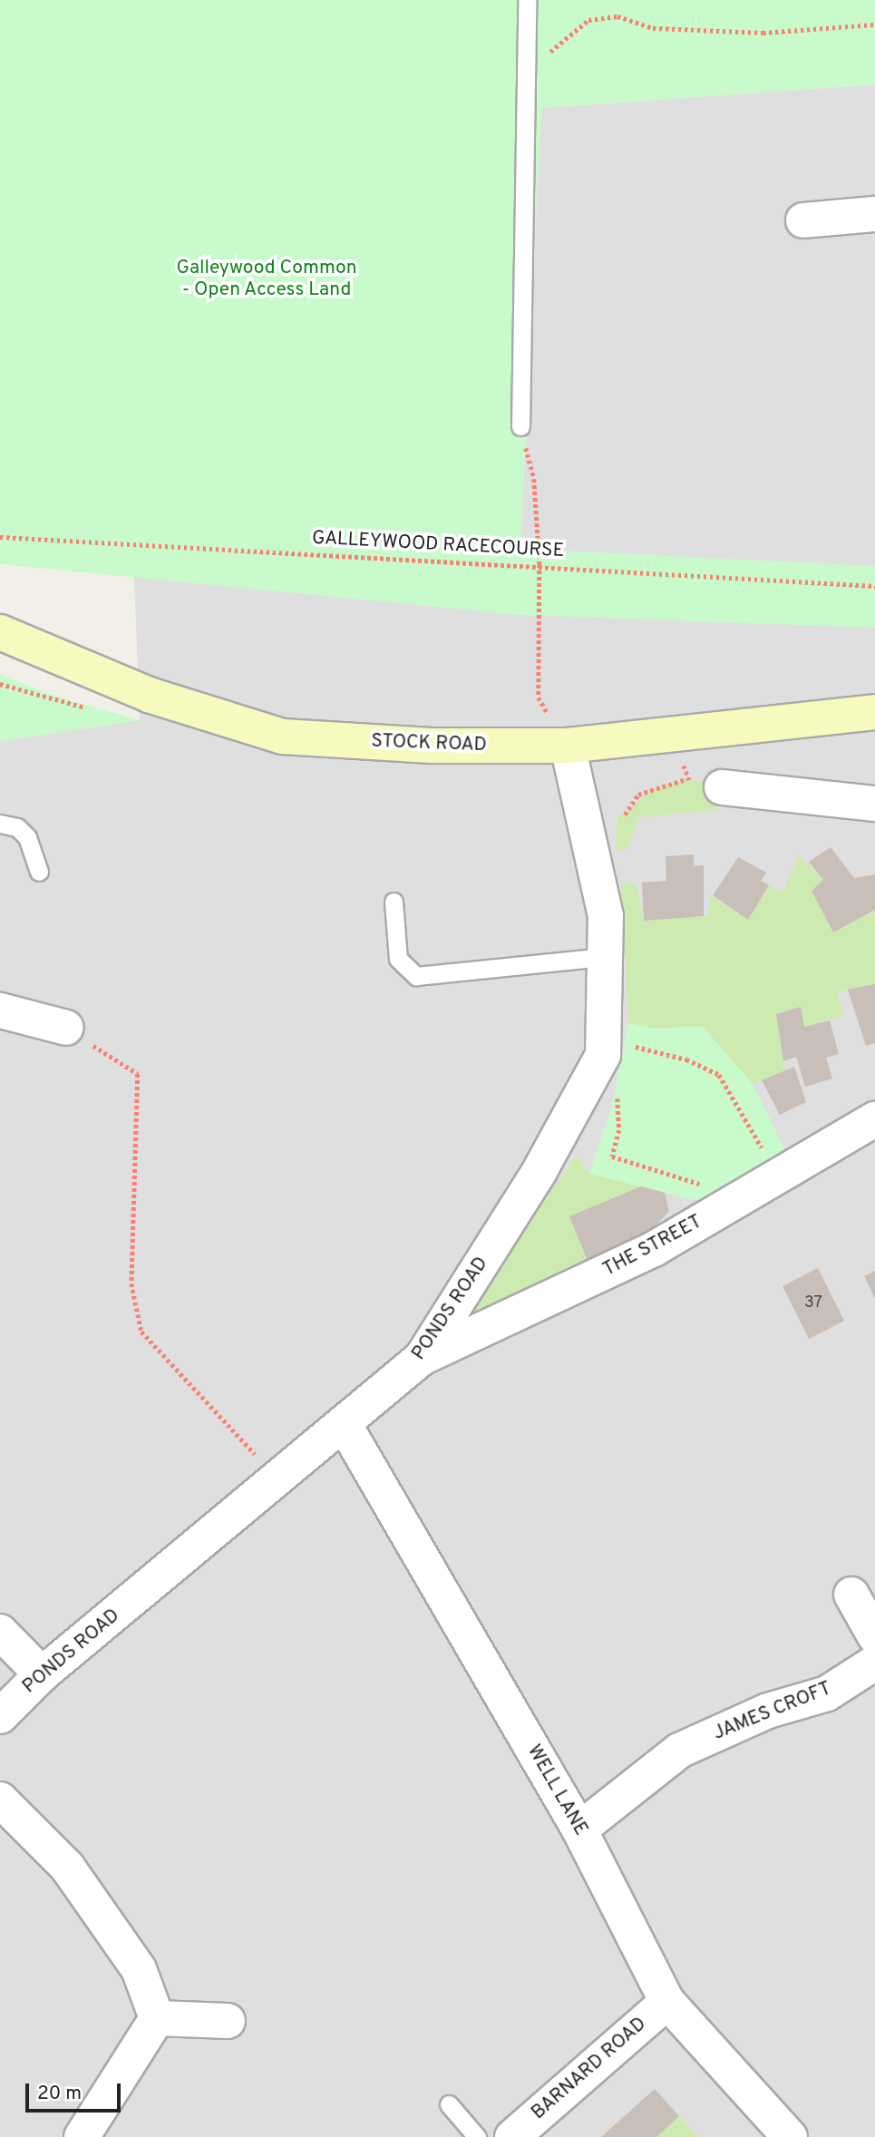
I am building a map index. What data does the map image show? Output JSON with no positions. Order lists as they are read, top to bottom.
{
  "streets": {
    "main road": ["STOCK ROAD"],
    "street": [
      "THE STREET",
      "PONDS ROAD",
      "JAMES CROFT",
      "WELL LANE",
      "BARNARD ROAD"
    ],
    "path": ["GALLEYWOOD RACECOURSE"]
  },
  "crossings": [
    ["STOCK ROAD", "PONDS ROAD"],
    ["THE STREET", "PONDS ROAD"],
    ["PONDS ROAD", "WELL LANE"],
    ["JAMES CROFT", "WELL LANE"],
    ["WELL LANE", "BARNARD ROAD"]
  ],
  "parks": ["Galleywood Common - Open Access Land"],
  "house_numbers": ["37"],
  "scale_bar": "20 m"
}
